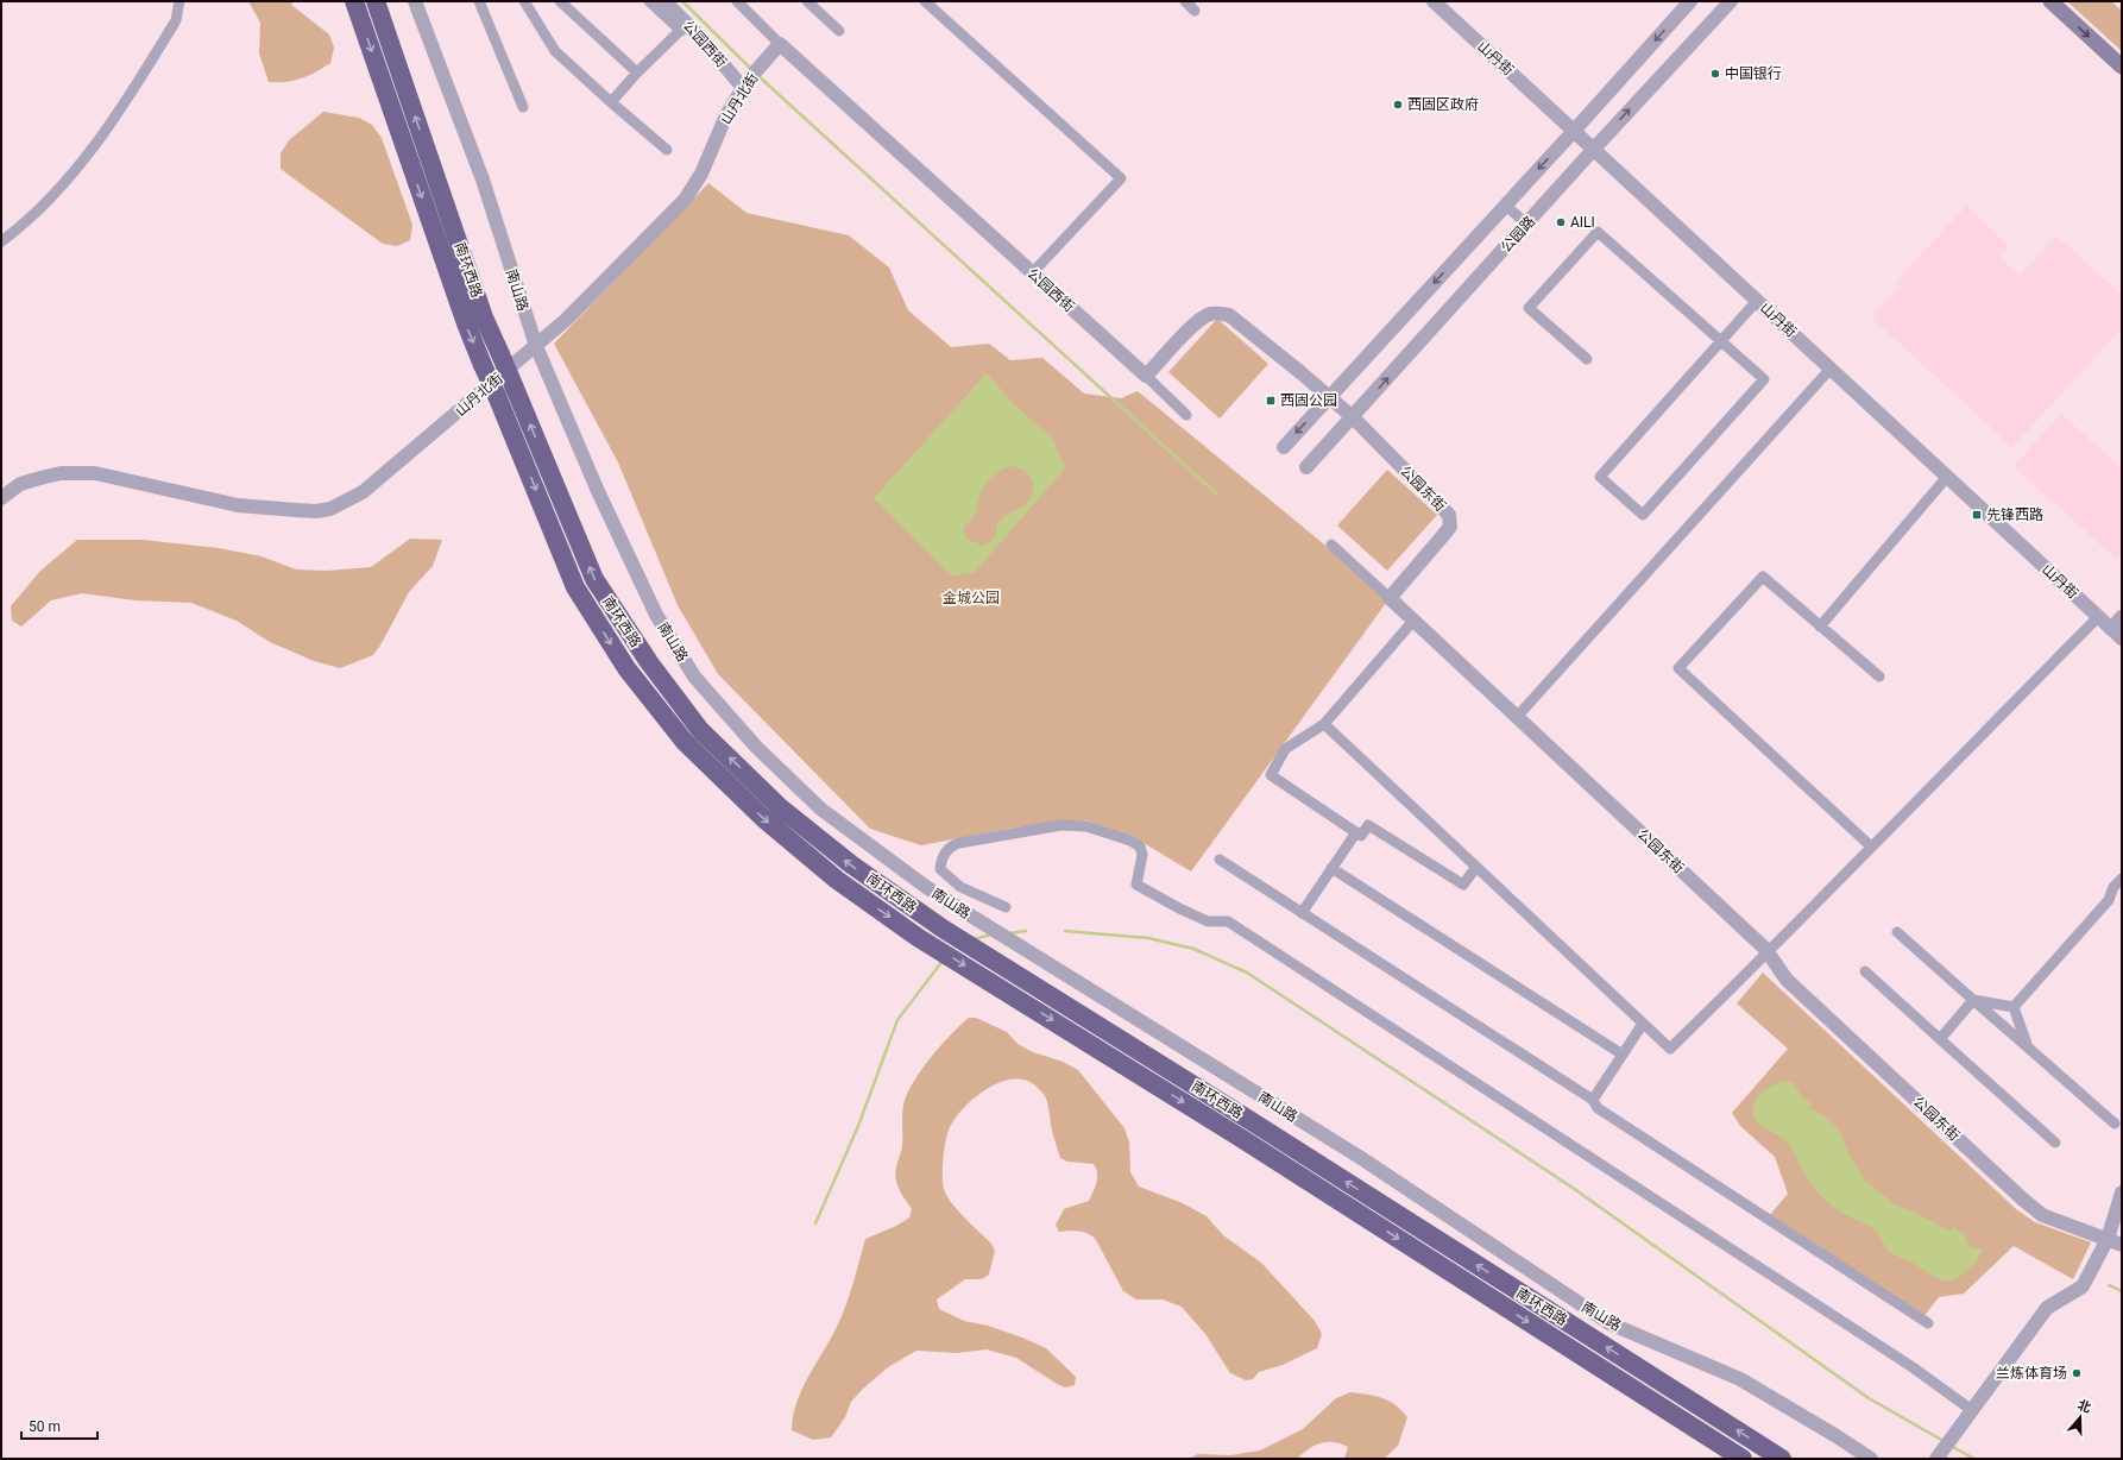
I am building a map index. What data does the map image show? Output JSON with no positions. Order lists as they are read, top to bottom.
{
  "streets": {
    "highway": ["南环西路"],
    "street": [
      "公园西街",
      "山丹街",
      "山丹北街",
      "公园路",
      "南山路",
      "公园东街"
    ]
  },
  "crossings": [
    ["公园西街", "山丹北街"],
    ["山丹街", "公园路"],
    ["山丹北街", "南山路"],
    ["公园路", "公园东街"]
  ],
  "parks": ["金城公园"],
  "places": {
    "other": [
      "中国银行",
      "西固区政府",
      "AILI",
      "兰炼体育场"
    ],
    "transit": ["西固公园", "先锋西路"]
  },
  "scale_bar": "50 m",
  "north": "top"
}
